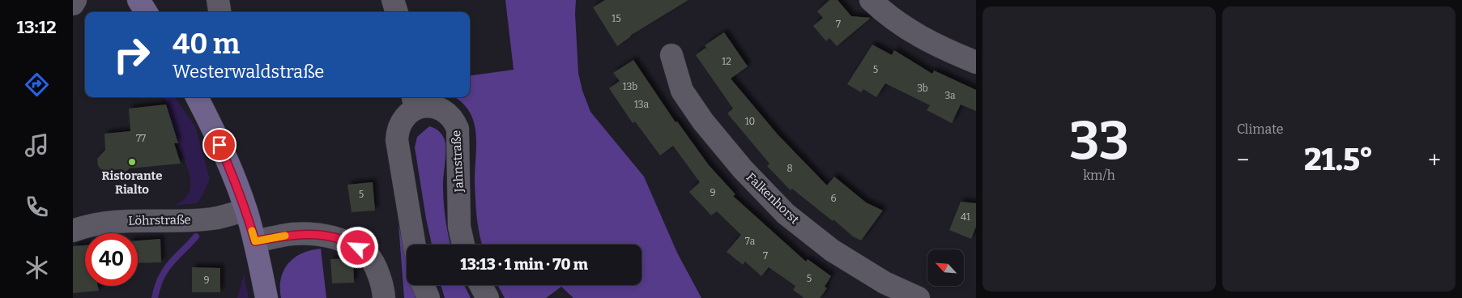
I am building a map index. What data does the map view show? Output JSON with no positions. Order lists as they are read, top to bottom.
{
  "streets": {
    "street": ["Jahnstraße", "Falkenhorst", "Löhrstraße"]
  },
  "places": ["Ristorante Rialto"],
  "house_numbers": [
    "15",
    "7",
    "12",
    "5",
    "13b",
    "3b",
    "3a",
    "13a",
    "10",
    "77",
    "8",
    "9",
    "5",
    "6",
    "41",
    "7a",
    "7",
    "5",
    "9"
  ],
  "north": "top left",
  "page": {
    "tabs": "13:12",
    "tile": [
      ["33", "km/h"],
      "Climate"
    ],
    "turn": ["40 m", "Westerwaldstraße"],
    "heat": ["−", "21.5°", "+"],
    "limit": "40",
    "trip": "13:13 · 1 min · 70 m"
  }
}
